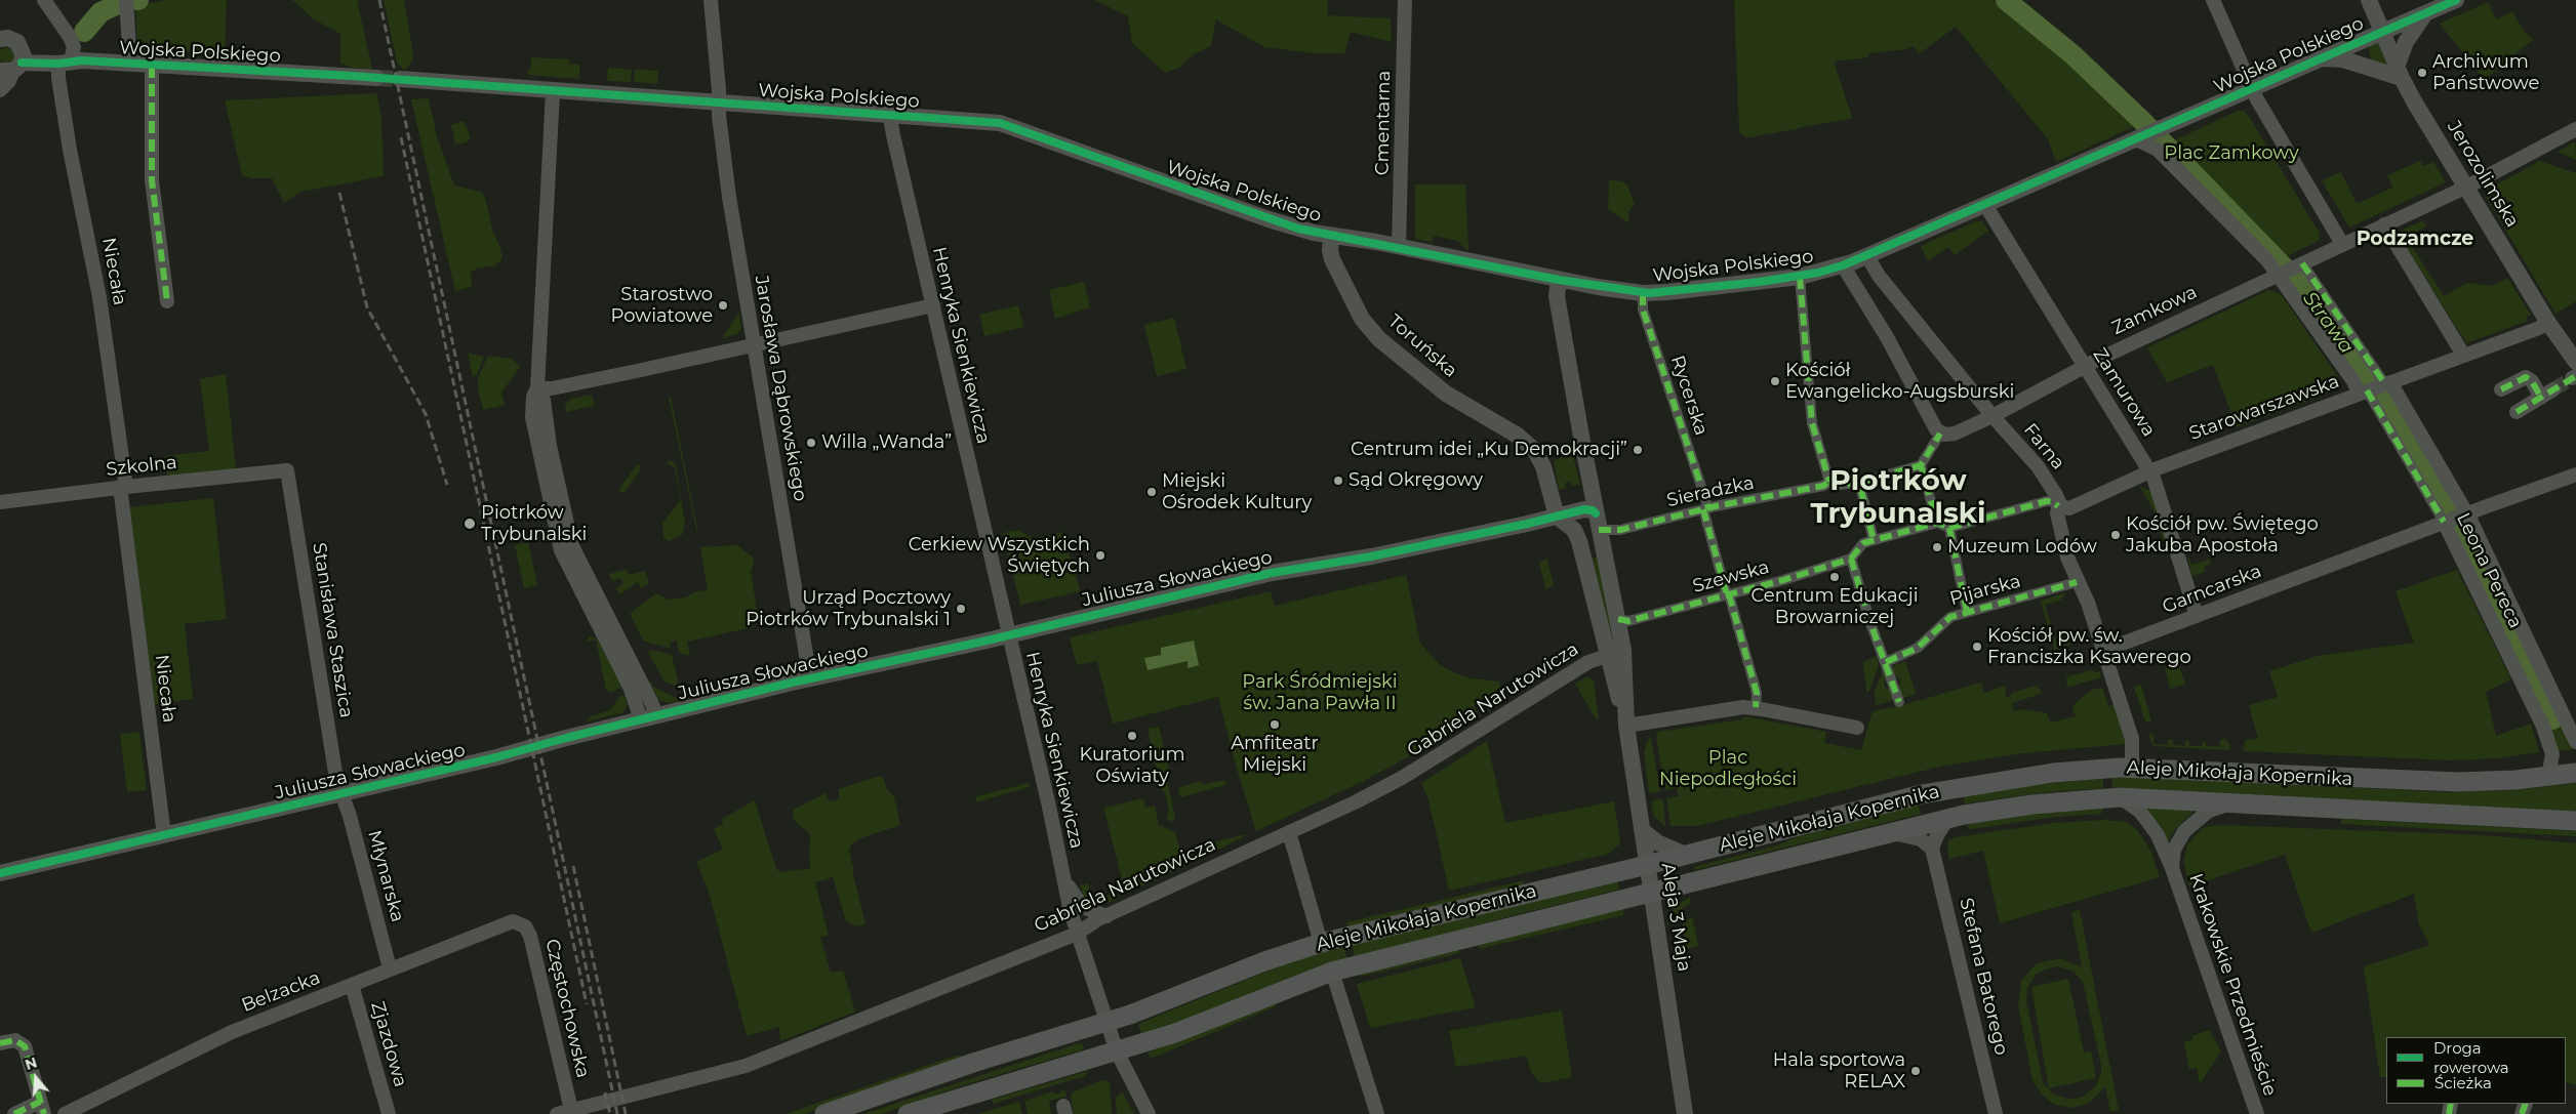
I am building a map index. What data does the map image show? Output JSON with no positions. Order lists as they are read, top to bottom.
{
  "streets": {
    "main road": ["Aleje Mikołaja Kopernika"],
    "street": [
      "Wojska Polskiego",
      "Cmentarna",
      "Jerozolimska",
      "Niecała",
      "Zamkowa",
      "Henryka Sienkiewicza",
      "Toruńska",
      "Jarosława Dąbrowskiego",
      "Zamurowa",
      "Rycerska",
      "Starowarszawska",
      "Farna",
      "Szkolna",
      "Sieradzka",
      "Leona Pereca",
      "Szewska",
      "Juliusza Słowackiego",
      "Garncarska",
      "Pijarska",
      "Stanisława Staszica",
      "Gabriela Narutowicza",
      "Młynarska",
      "Aleja 3 Maja",
      "Stefana Batorego",
      "Krakowskie Przedmieście",
      "Belzacka",
      "Częstochowska",
      "Zjazdowa"
    ]
  },
  "crossings": [
    ["Wojska Polskiego", "Cmentarna"],
    ["Wojska Polskiego", "Jerozolimska"],
    ["Wojska Polskiego", "Niecała"],
    ["Wojska Polskiego", "Henryka Sienkiewicza"],
    ["Wojska Polskiego", "Toruńska"],
    ["Wojska Polskiego", "Jarosława Dąbrowskiego"],
    ["Wojska Polskiego", "Zamurowa"],
    ["Wojska Polskiego", "Rycerska"],
    ["Wojska Polskiego", "Farna"],
    ["Wojska Polskiego", "Leona Pereca"],
    ["Jerozolimska", "Zamkowa"],
    ["Jerozolimska", "Starowarszawska"],
    ["Niecała", "Szkolna"],
    ["Niecała", "Juliusza Słowackiego"],
    ["Zamkowa", "Zamurowa"],
    ["Zamkowa", "Farna"],
    ["Zamkowa", "Leona Pereca"],
    ["Henryka Sienkiewicza", "Juliusza Słowackiego"],
    ["Henryka Sienkiewicza", "Gabriela Narutowicza"],
    ["Henryka Sienkiewicza", "Aleje Mikołaja Kopernika"],
    ["Toruńska", "Juliusza Słowackiego"],
    ["Jarosława Dąbrowskiego", "Juliusza Słowackiego"],
    ["Zamurowa", "Starowarszawska"],
    ["Zamurowa", "Garncarska"],
    ["Rycerska", "Sieradzka"],
    ["Rycerska", "Szewska"],
    ["Starowarszawska", "Farna"],
    ["Starowarszawska", "Leona Pereca"],
    ["Szkolna", "Stanisława Staszica"],
    ["Sieradzka", "Juliusza Słowackiego"],
    ["Leona Pereca", "Garncarska"],
    ["Leona Pereca", "Aleje Mikołaja Kopernika"],
    ["Juliusza Słowackiego", "Stanisława Staszica"],
    ["Juliusza Słowackiego", "Młynarska"],
    ["Stanisława Staszica", "Młynarska"],
    ["Gabriela Narutowicza", "Częstochowska"],
    ["Aleje Mikołaja Kopernika", "Aleja 3 Maja"],
    ["Aleje Mikołaja Kopernika", "Krakowskie Przedmieście"],
    ["Młynarska", "Belzacka"],
    ["Belzacka", "Częstochowska"],
    ["Belzacka", "Zjazdowa"]
  ],
  "districts": ["Podzamcze", "Piotrków Trybunalski"],
  "water": ["Strawa"],
  "parks": ["Plac Zamkowy", "Park Śródmiejski św. Jana Pawła II", "Plac Niepodległości"],
  "places": [
    "Archiwum Państwowe",
    "Starostwo Powiatowe",
    "Kościół Ewangelicko-Augsburski",
    "Willa „Wanda”",
    "Centrum idei „Ku Demokracji”",
    "Sąd Okręgowy",
    "Miejski Ośrodek Kultury",
    "Piotrków Trybunalski",
    "Kościół pw. Świętego Jakuba Apostoła",
    "Muzeum Lodów",
    "Cerkiew Wszystkich Świętych",
    "Centrum Edukacji Browarniczej",
    "Urząd Pocztowy Piotrków Trybunalski 1",
    "Kościół pw. św. Franciszka Ksawerego",
    "Amfiteatr Miejski",
    "Kuratorium Oświaty",
    "Hala sportowa RELAX"
  ],
  "legend": ["Droga rowerowa", "Ścieżka"],
  "north": "top"
}
